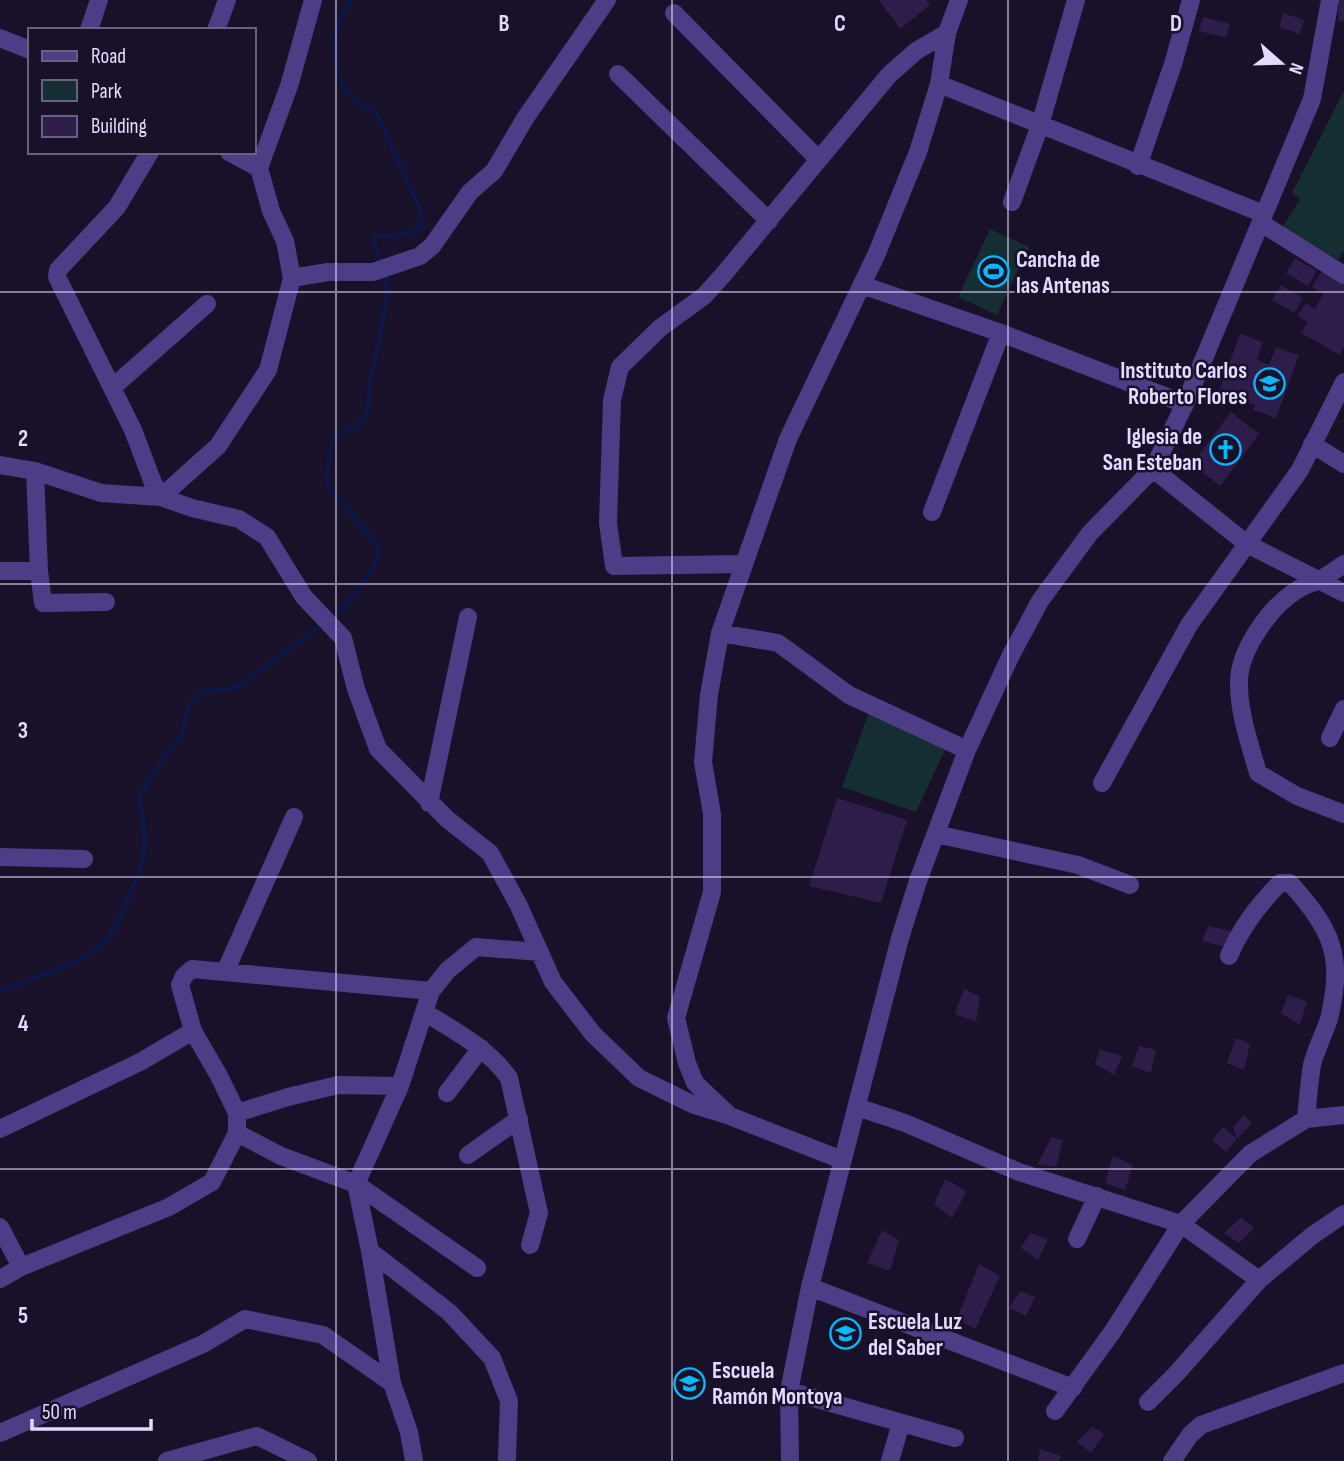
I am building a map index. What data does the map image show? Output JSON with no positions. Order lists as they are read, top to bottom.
{
  "places": {
    "sports": ["Cancha de las Antenas"],
    "school or university": ["Instituto Carlos Roberto Flores", "Escuela Luz del Saber", "Escuela Ramón Montoya"],
    "church": ["Iglesia de San Esteban"]
  },
  "legend": ["Road", "Park", "Building"],
  "scale_bar": "50 m",
  "north": "right",
  "grid": {
    "columns": ["B", "C", "D"],
    "rows": [
      "2",
      "3",
      "4",
      "5"
    ]
  }
}
